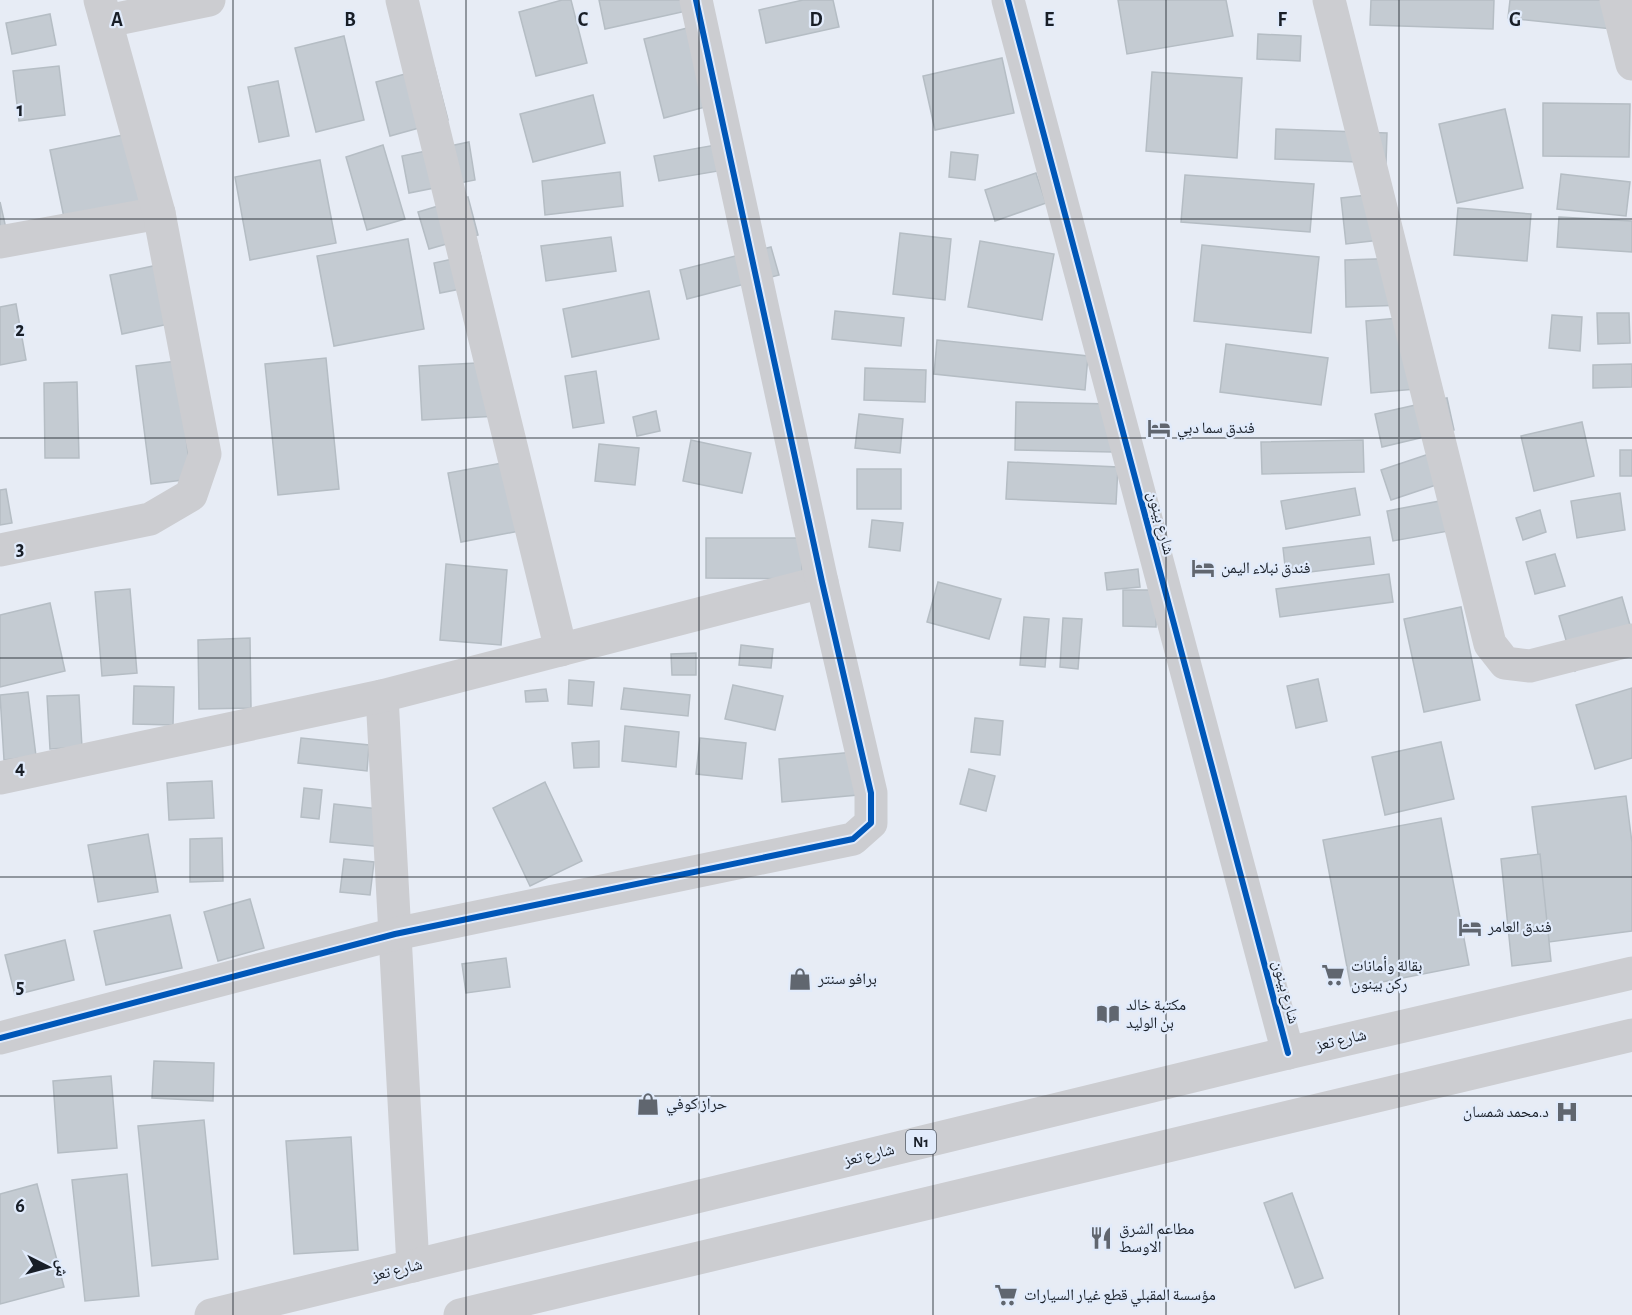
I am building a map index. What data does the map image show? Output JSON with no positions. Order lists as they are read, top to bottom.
{
  "streets": {
    "main road": ["شارع بينون", "شارع تعز", "N1"]
  },
  "crossings": [
    ["شارع بينون", "شارع تعز"]
  ],
  "places": {
    "hotel": ["فندق سما دبي", "فندق نبلاء اليمن", "فندق العامر"],
    "supermarket": ["بقالة وأمانات ركن بينون", "مؤسسة المقبلي قطع غيار السيارات"],
    "shop": ["برافو سنتر", "حراز كوفي"],
    "library": ["مكتبة خالد بن الوليد"],
    "hospital": ["د.محمد شمسان"],
    "restaurant": ["مطاعم الشرق الاوسط"]
  },
  "north": "right",
  "grid": {
    "columns": [
      "A",
      "B",
      "C",
      "D",
      "E",
      "F",
      "G"
    ],
    "rows": [
      "1",
      "2",
      "3",
      "4",
      "5",
      "6"
    ]
  }
}
